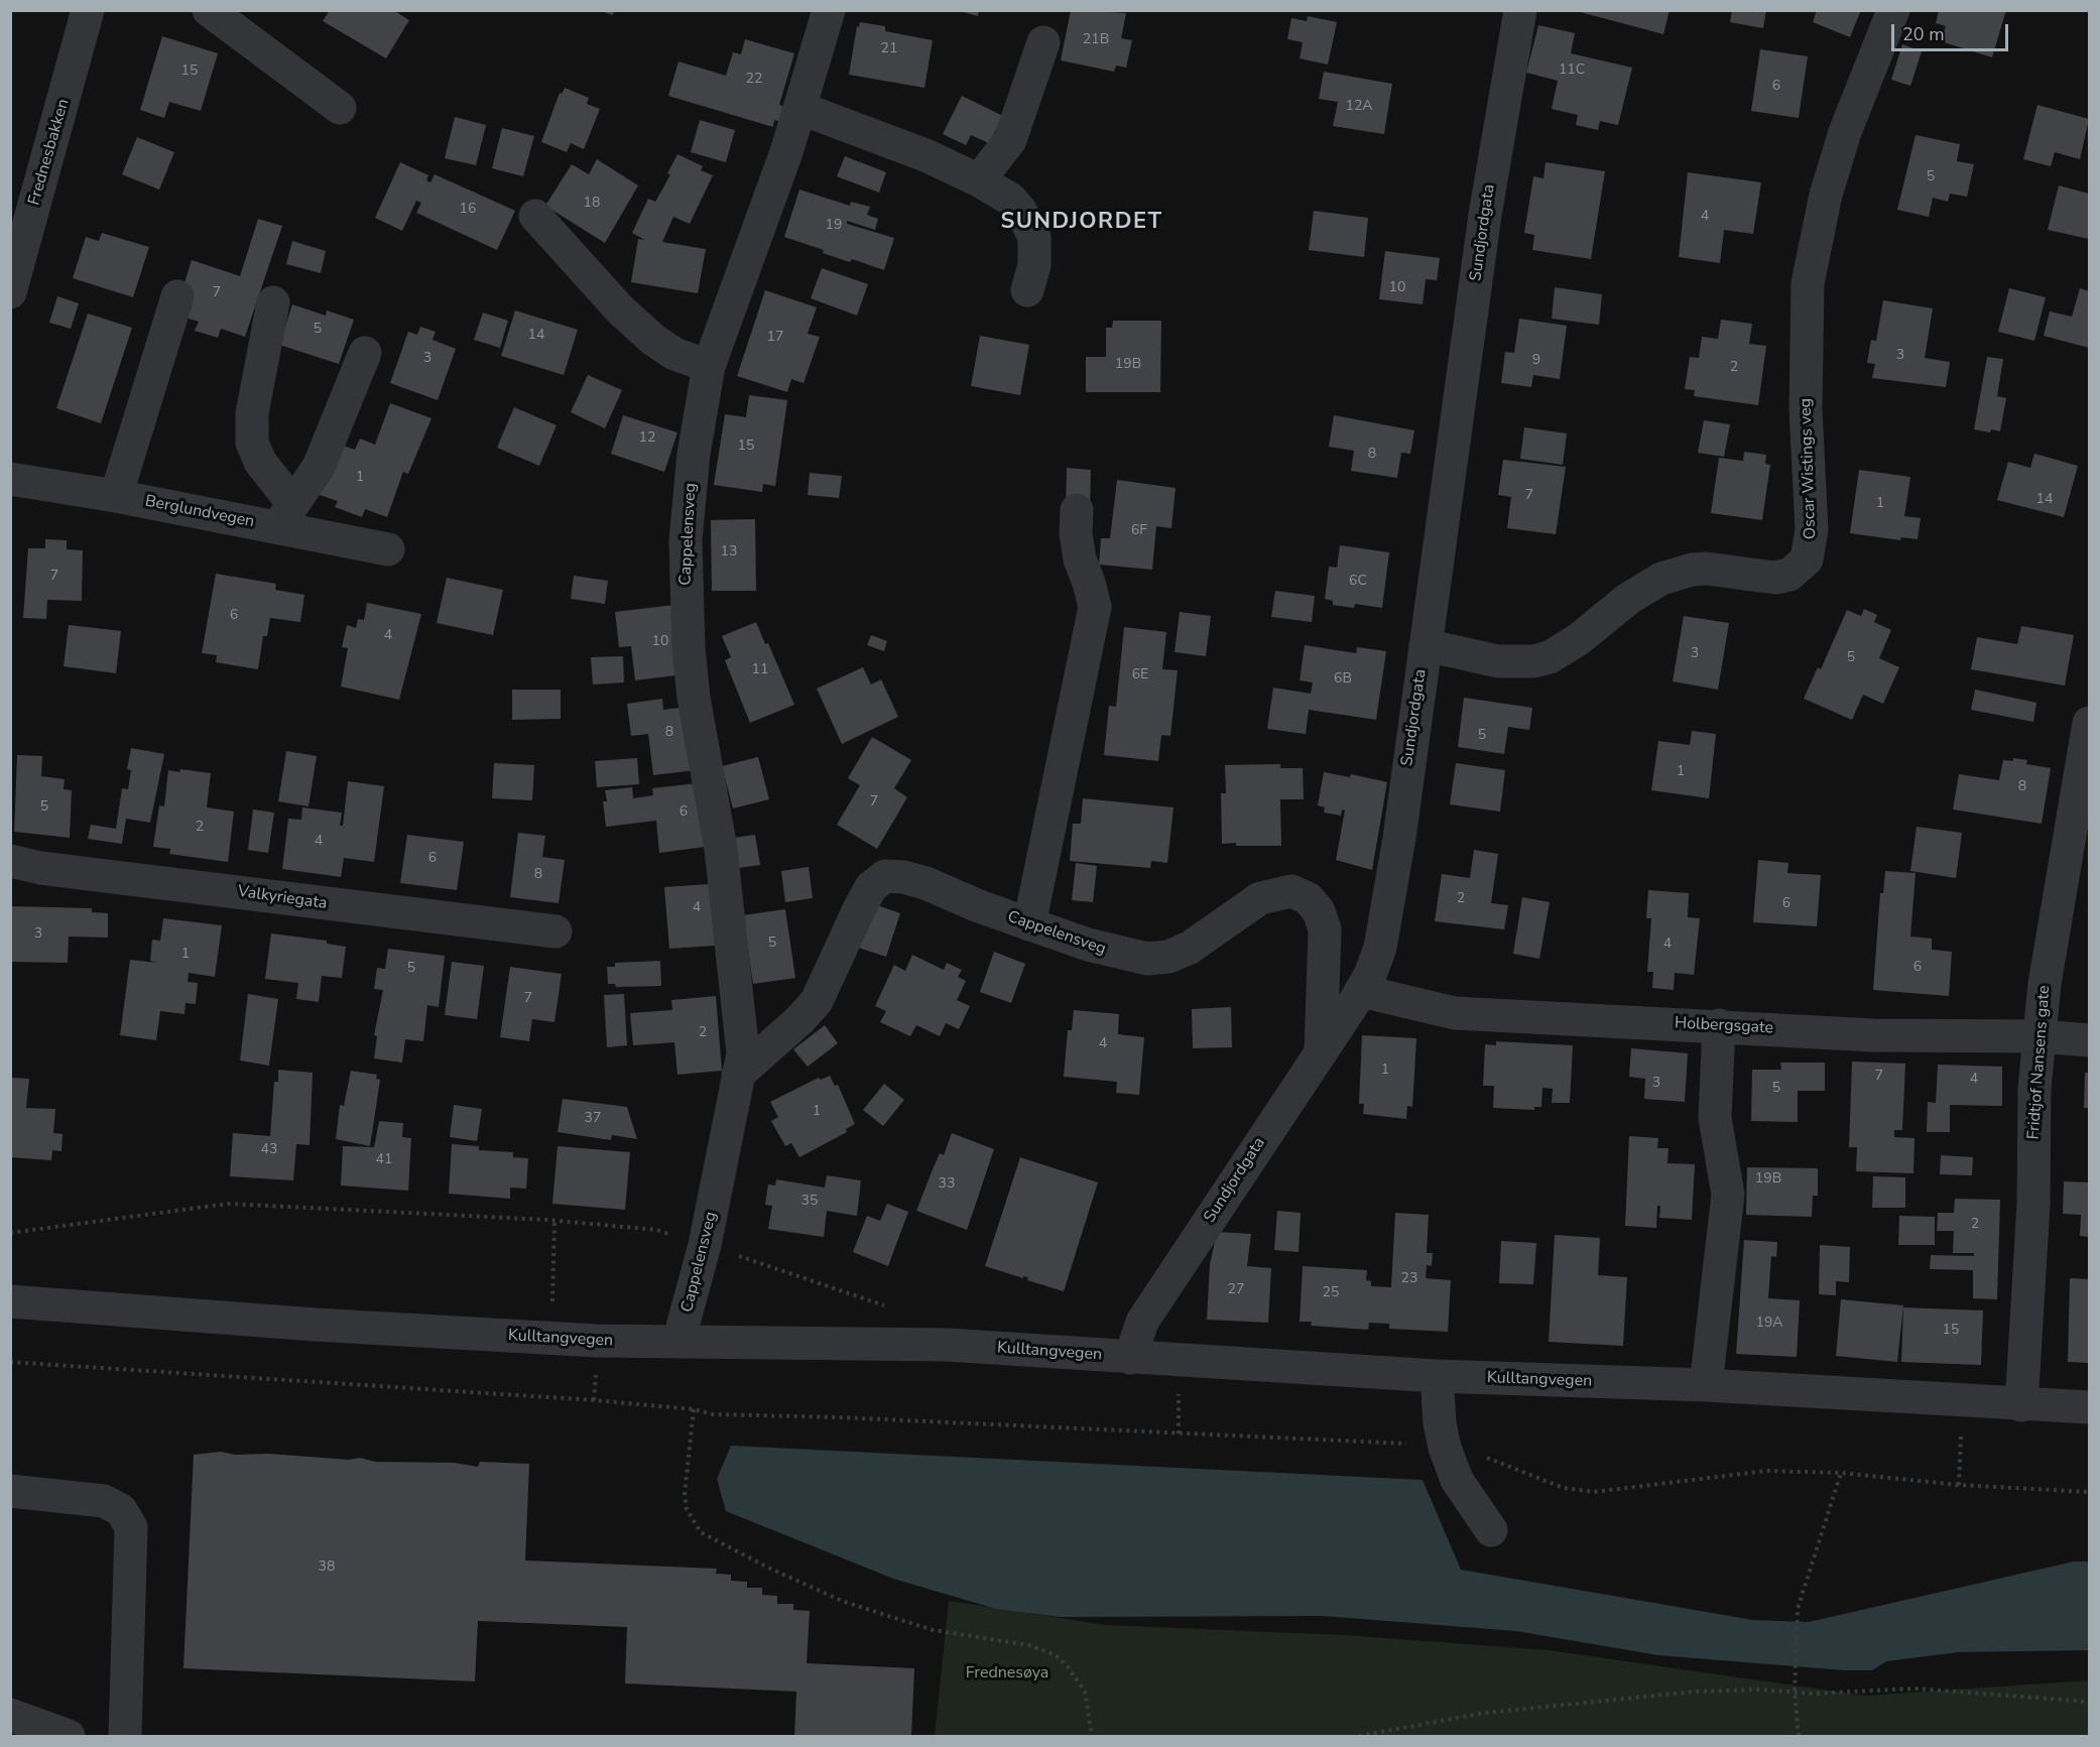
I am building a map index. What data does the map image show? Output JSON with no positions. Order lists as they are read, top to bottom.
{
  "streets": {
    "street": [
      "Frednesbakken",
      "Sundjordgata",
      "Oscar Wistings veg",
      "Berglundvegen",
      "Cappelensveg",
      "Valkyriegata",
      "Holbergsgate",
      "Fridtjof Nansens gate",
      "Kulltangvegen"
    ]
  },
  "crossings": [
    ["Sundjordgata", "Oscar Wistings veg"],
    ["Sundjordgata", "Cappelensveg"],
    ["Sundjordgata", "Holbergsgate"],
    ["Sundjordgata", "Kulltangvegen"],
    ["Cappelensveg", "Kulltangvegen"],
    ["Holbergsgate", "Fridtjof Nansens gate"],
    ["Fridtjof Nansens gate", "Kulltangvegen"]
  ],
  "districts": ["SUNDJORDET"],
  "parks": ["Frednesøya"],
  "house_numbers": [
    "21B",
    "21",
    "11C",
    "15",
    "22",
    "6",
    "12A",
    "5",
    "18",
    "16",
    "4",
    "19",
    "10",
    "7",
    "5",
    "14",
    "17",
    "3",
    "3",
    "9",
    "19B",
    "2",
    "12",
    "15",
    "8",
    "1",
    "7",
    "14",
    "1",
    "6F",
    "13",
    "7",
    "6C",
    "6",
    "4",
    "10",
    "3",
    "5",
    "11",
    "6E",
    "6B",
    "8",
    "5",
    "1",
    "8",
    "7",
    "5",
    "6",
    "2",
    "4",
    "6",
    "8",
    "2",
    "6",
    "4",
    "3",
    "5",
    "4",
    "1",
    "6",
    "5",
    "7",
    "2",
    "4",
    "1",
    "7",
    "4",
    "3",
    "5",
    "1",
    "37",
    "43",
    "41",
    "19B",
    "33",
    "35",
    "2",
    "23",
    "27",
    "25",
    "19A",
    "15",
    "38"
  ],
  "scale_bar": "20 m"
}
